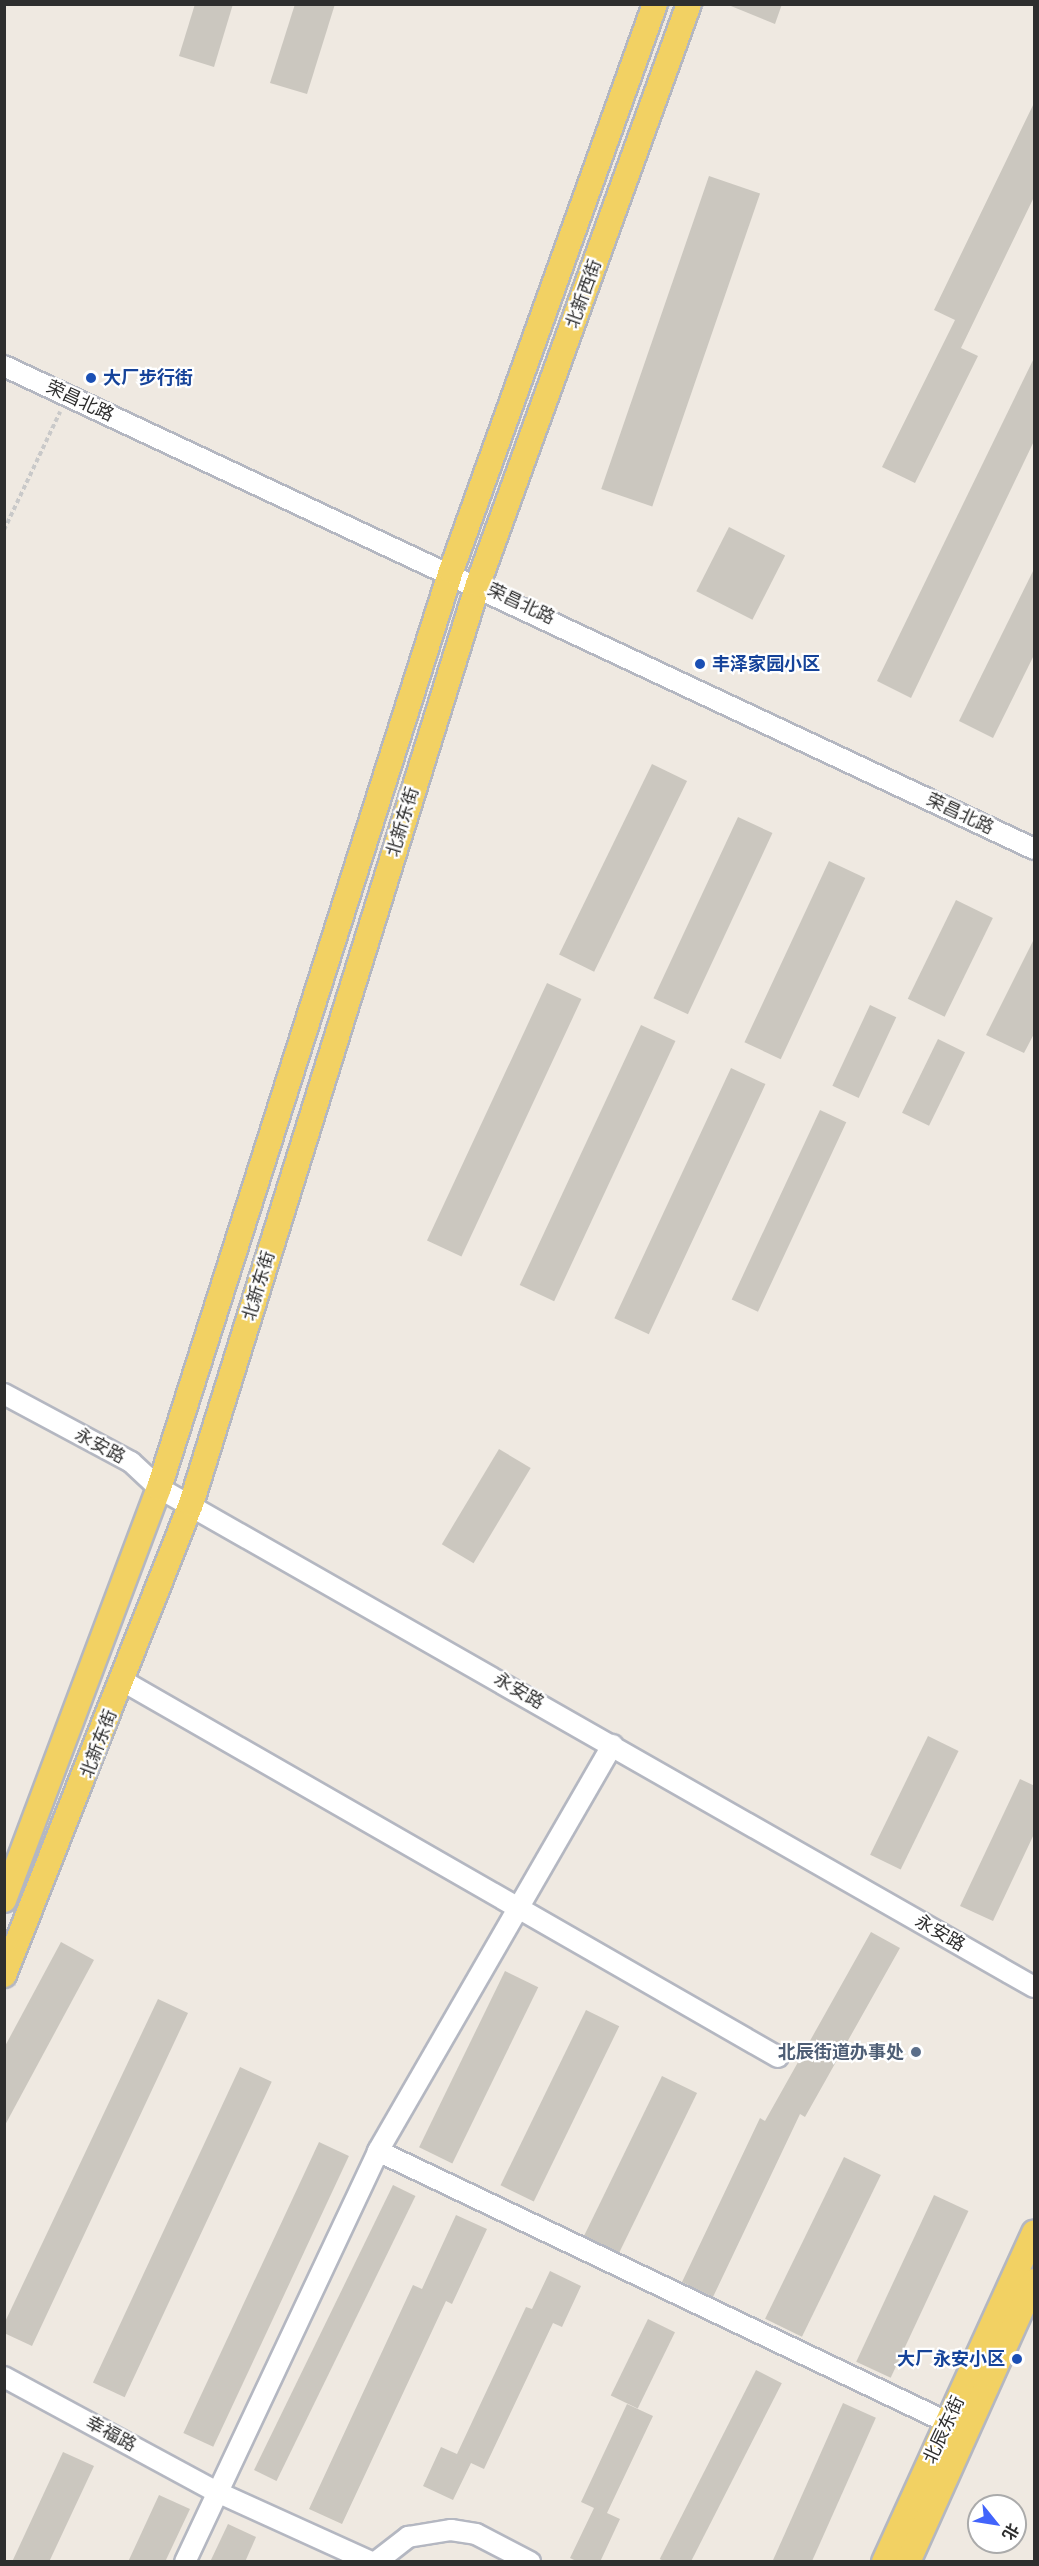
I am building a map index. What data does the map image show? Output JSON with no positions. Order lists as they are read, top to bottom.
{
  "streets": {
    "main road": ["北新西街", "北新东街", "北辰东街"],
    "street": ["荣昌北路", "永安路", "幸福路"]
  },
  "crossings": [
    ["北新西街", "荣昌北路"],
    ["北新西街", "北新东街"],
    ["荣昌北路", "北新东街"],
    ["北新东街", "永安路"]
  ],
  "places": [
    "大厂步行街",
    "丰泽家园小区",
    "北辰街道办事处",
    "大厂永安小区"
  ],
  "north": "bottom right"
}
